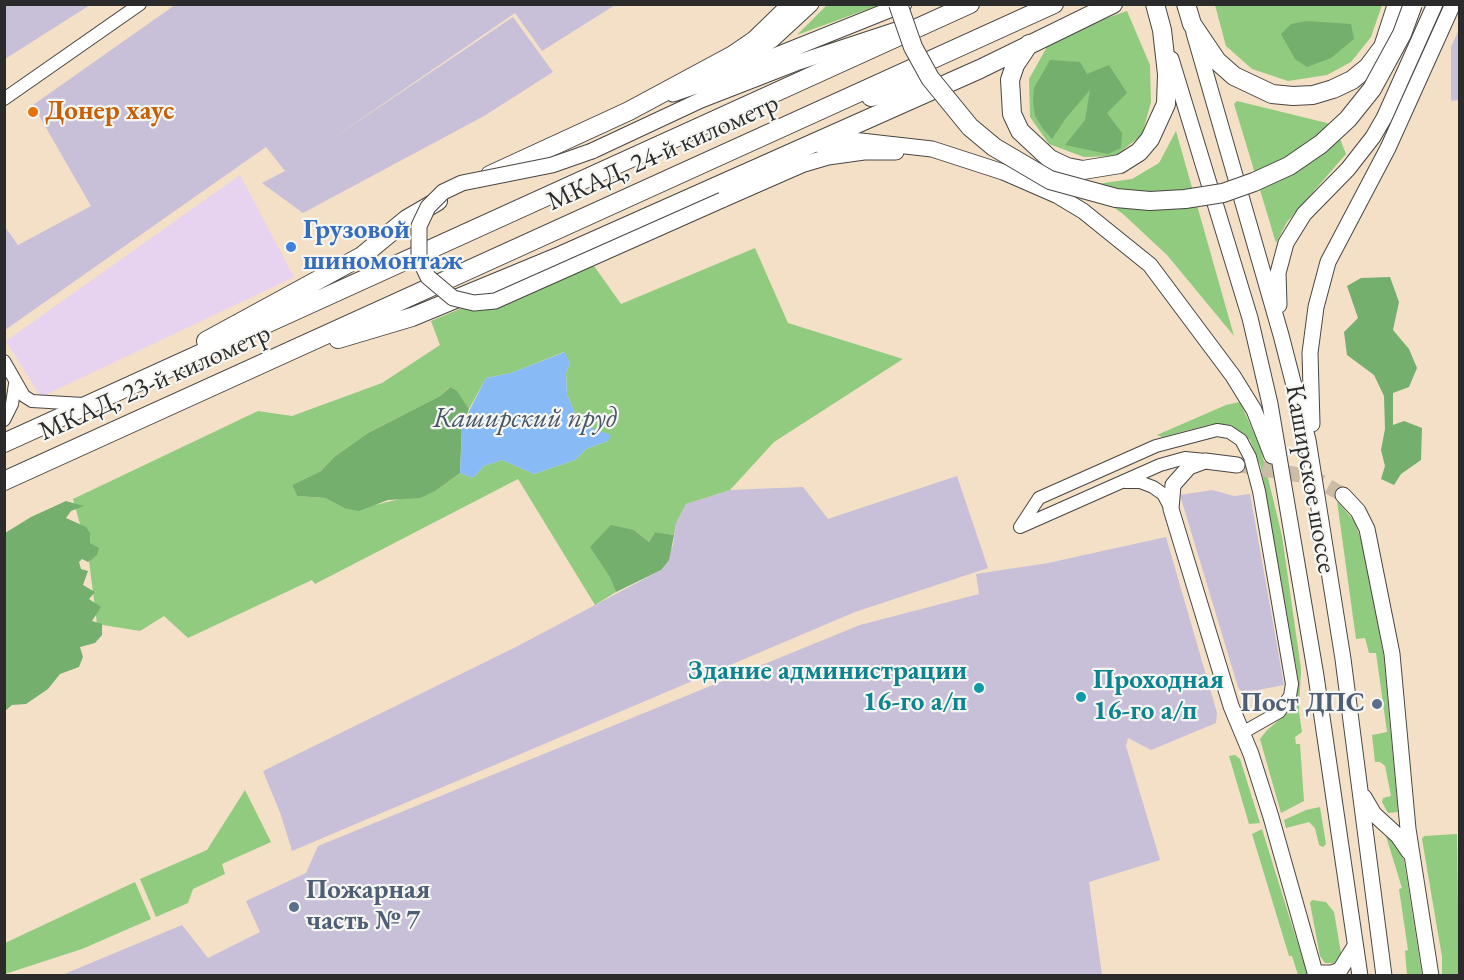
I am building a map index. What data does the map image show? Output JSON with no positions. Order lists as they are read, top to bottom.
{
  "streets": {
    "highway": ["МКАД, 24-й километр", "МКАД, 23-й километр"],
    "main road": ["Каширское шоссе"]
  },
  "crossings": [
    ["МКАД, 24-й километр", "МКАД, 23-й километр"]
  ],
  "water": ["Каширский пруд"],
  "places": [
    "Донер хаус",
    "Грузовой шиномонтаж",
    "Здание администрации 16-го а/п",
    "Проходная 16-го а/п",
    "Пост ДПС",
    "Пожарная часть № 7"
  ]
}
